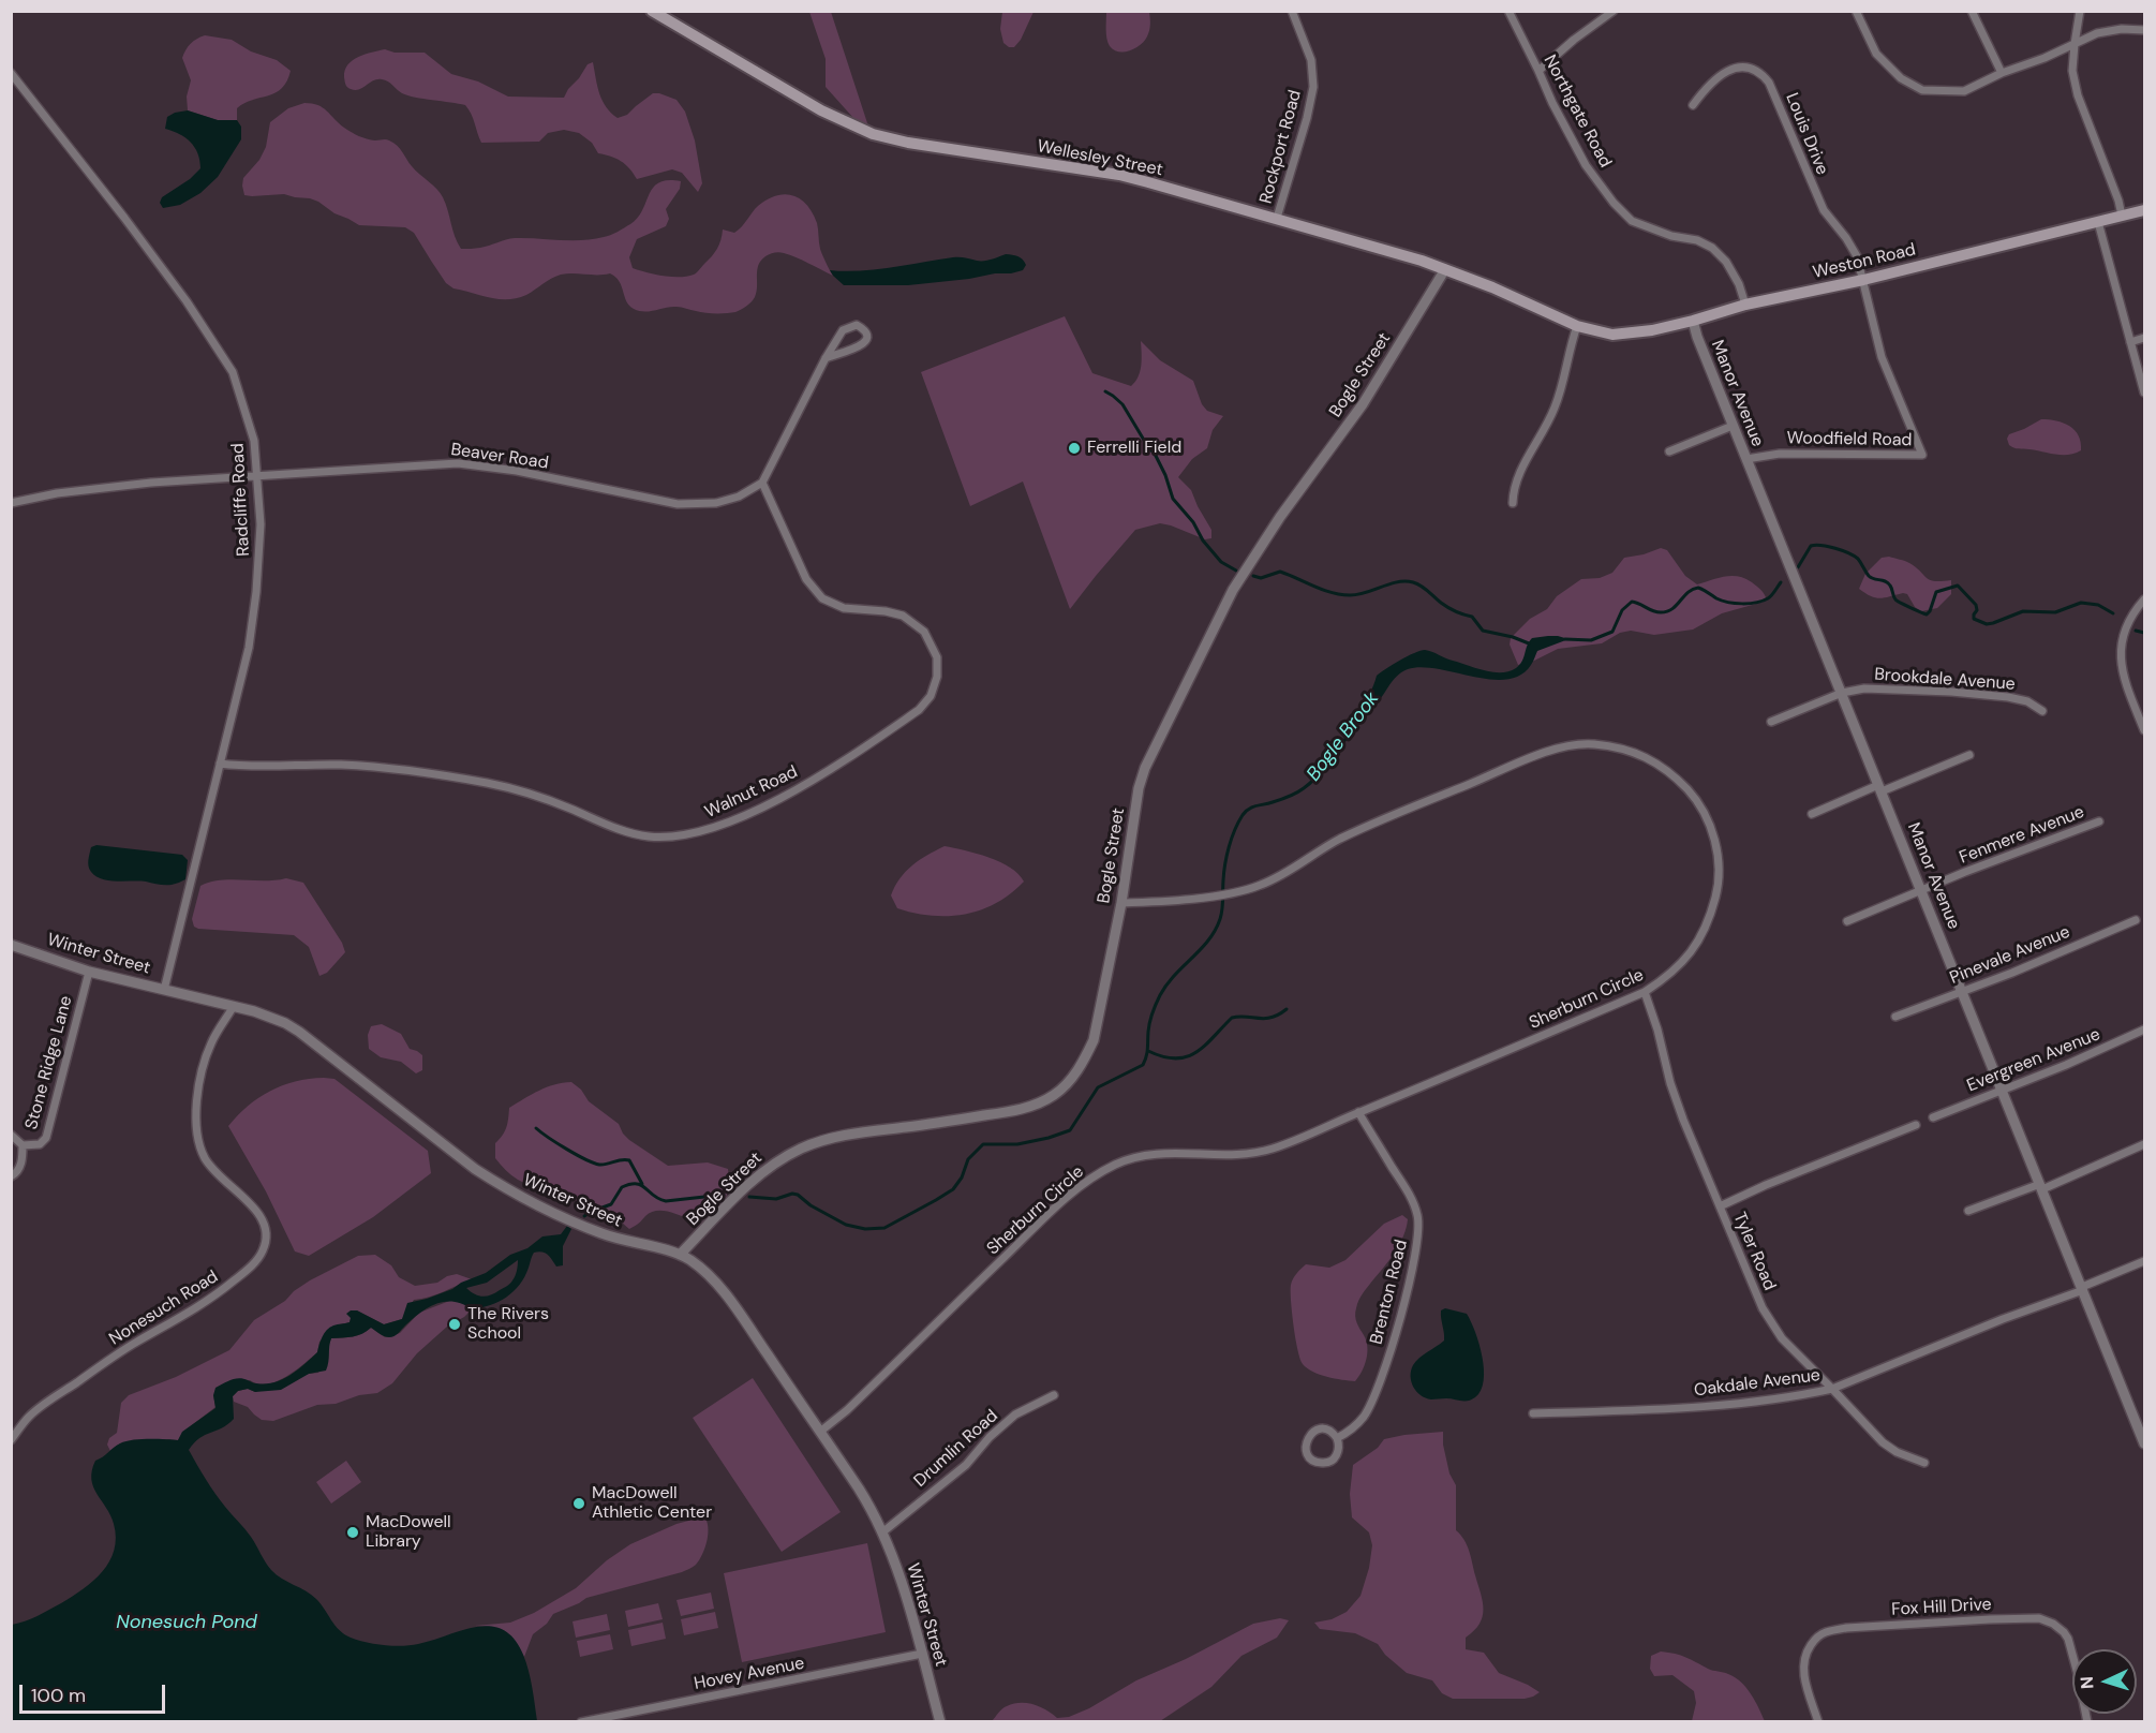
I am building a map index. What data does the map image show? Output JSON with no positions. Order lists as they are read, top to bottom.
{
  "streets": {
    "main road": ["Wellesley Street", "Weston Road"],
    "street": [
      "Northgate Road",
      "Louis Drive",
      "Rockport Road",
      "Bogle Street",
      "Manor Avenue",
      "Woodfield Road",
      "Beaver Road",
      "Radcliffe Road",
      "Brookdale Avenue",
      "Walnut Road",
      "Fenmere Avenue",
      "Winter Street",
      "Pinevale Avenue",
      "Sherburn Circle",
      "Evergreen Avenue",
      "Stone Ridge Lane",
      "Tyler Road",
      "Brenton Road",
      "Nonesuch Road",
      "Oakdale Avenue",
      "Drumlin Road",
      "Fox Hill Drive",
      "Hovey Avenue"
    ]
  },
  "crossings": [
    ["Northgate Road", "Weston Road"],
    ["Louis Drive", "Weston Road"],
    ["Louis Drive", "Woodfield Road"],
    ["Rockport Road", "Wellesley Street"],
    ["Wellesley Street", "Weston Road"],
    ["Wellesley Street", "Bogle Street"],
    ["Weston Road", "Manor Avenue"],
    ["Weston Road", "Woodfield Road"],
    ["Bogle Street", "Winter Street"],
    ["Bogle Street", "Sherburn Circle"],
    ["Manor Avenue", "Woodfield Road"],
    ["Manor Avenue", "Brookdale Avenue"],
    ["Manor Avenue", "Fenmere Avenue"],
    ["Manor Avenue", "Pinevale Avenue"],
    ["Manor Avenue", "Evergreen Avenue"],
    ["Manor Avenue", "Oakdale Avenue"],
    ["Beaver Road", "Radcliffe Road"],
    ["Beaver Road", "Walnut Road"],
    ["Radcliffe Road", "Walnut Road"],
    ["Radcliffe Road", "Winter Street"],
    ["Winter Street", "Sherburn Circle"],
    ["Winter Street", "Stone Ridge Lane"],
    ["Winter Street", "Nonesuch Road"],
    ["Winter Street", "Drumlin Road"],
    ["Winter Street", "Hovey Avenue"],
    ["Sherburn Circle", "Tyler Road"],
    ["Sherburn Circle", "Brenton Road"],
    ["Tyler Road", "Oakdale Avenue"]
  ],
  "water": ["Bogle Brook", "Nonesuch Pond"],
  "places": [
    "Ferrelli Field",
    "The Rivers School",
    "MacDowell Athletic Center",
    "MacDowell Library"
  ],
  "scale_bar": "100 m",
  "north": "left"
}
